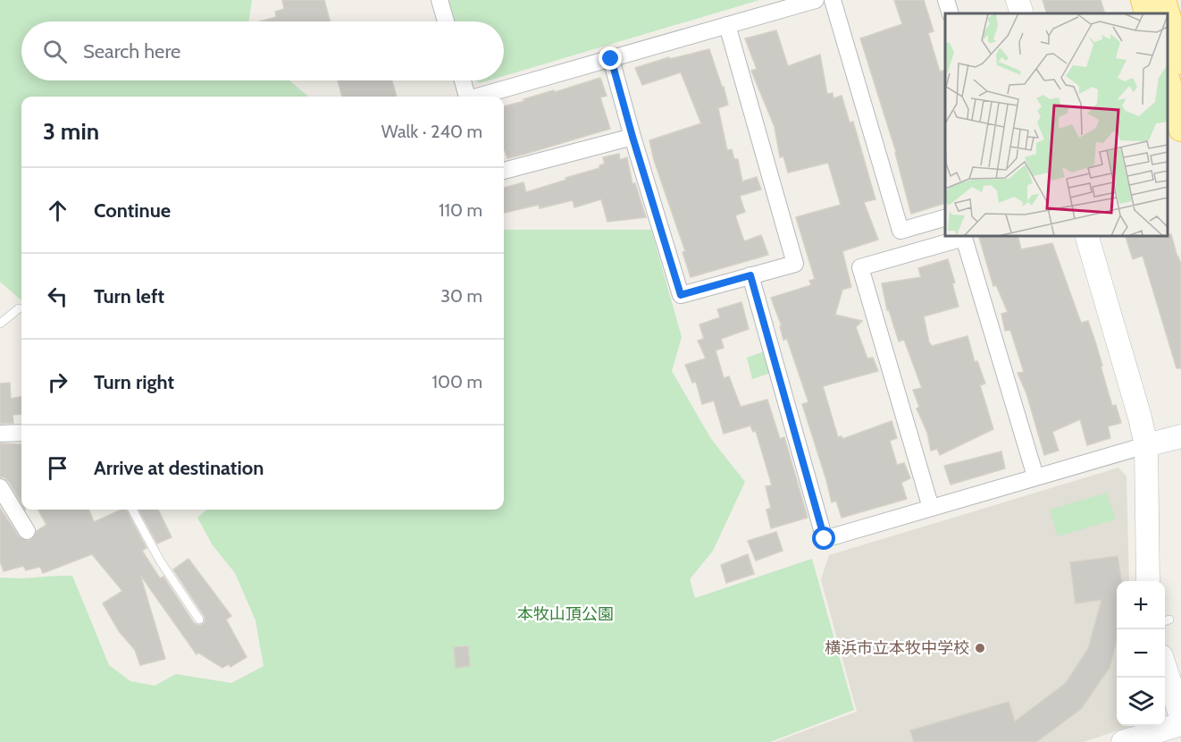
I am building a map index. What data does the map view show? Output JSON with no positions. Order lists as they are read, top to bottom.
{
  "parks": ["本牧山頂公園"],
  "places": ["横浜市立本牧中学校"],
  "page": {
    "search": "Search here",
    "heading": ["3 min", "Walk · 240 m"],
    "list": [
      ["Continue", "110 m"],
      ["Turn left", "30 m"],
      ["Turn right", "100 m"],
      "Arrive at destination"
    ],
    "map_buttons": ["+", "−"]
  }
}
